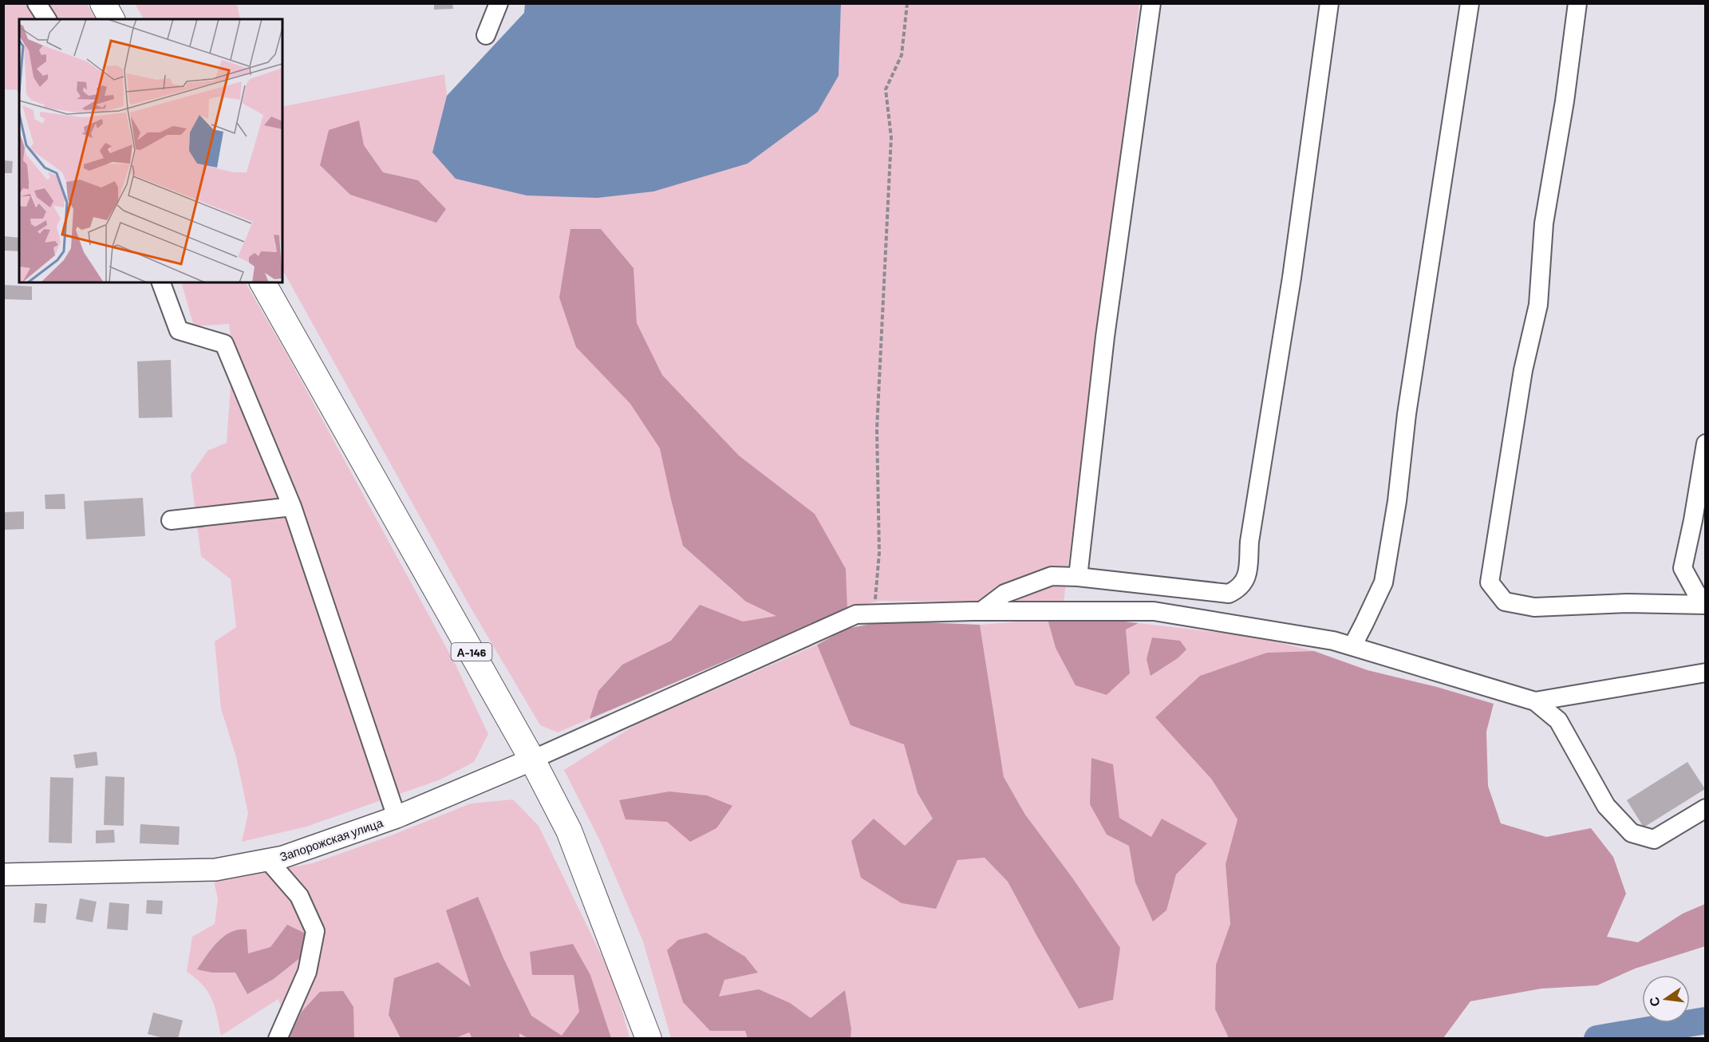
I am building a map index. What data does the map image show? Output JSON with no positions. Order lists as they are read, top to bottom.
{
  "streets": {
    "highway": ["А-146"],
    "main road": ["Запорожская улица"]
  },
  "crossings": [
    ["А-146", "Запорожская улица"]
  ],
  "north": "left"
}
